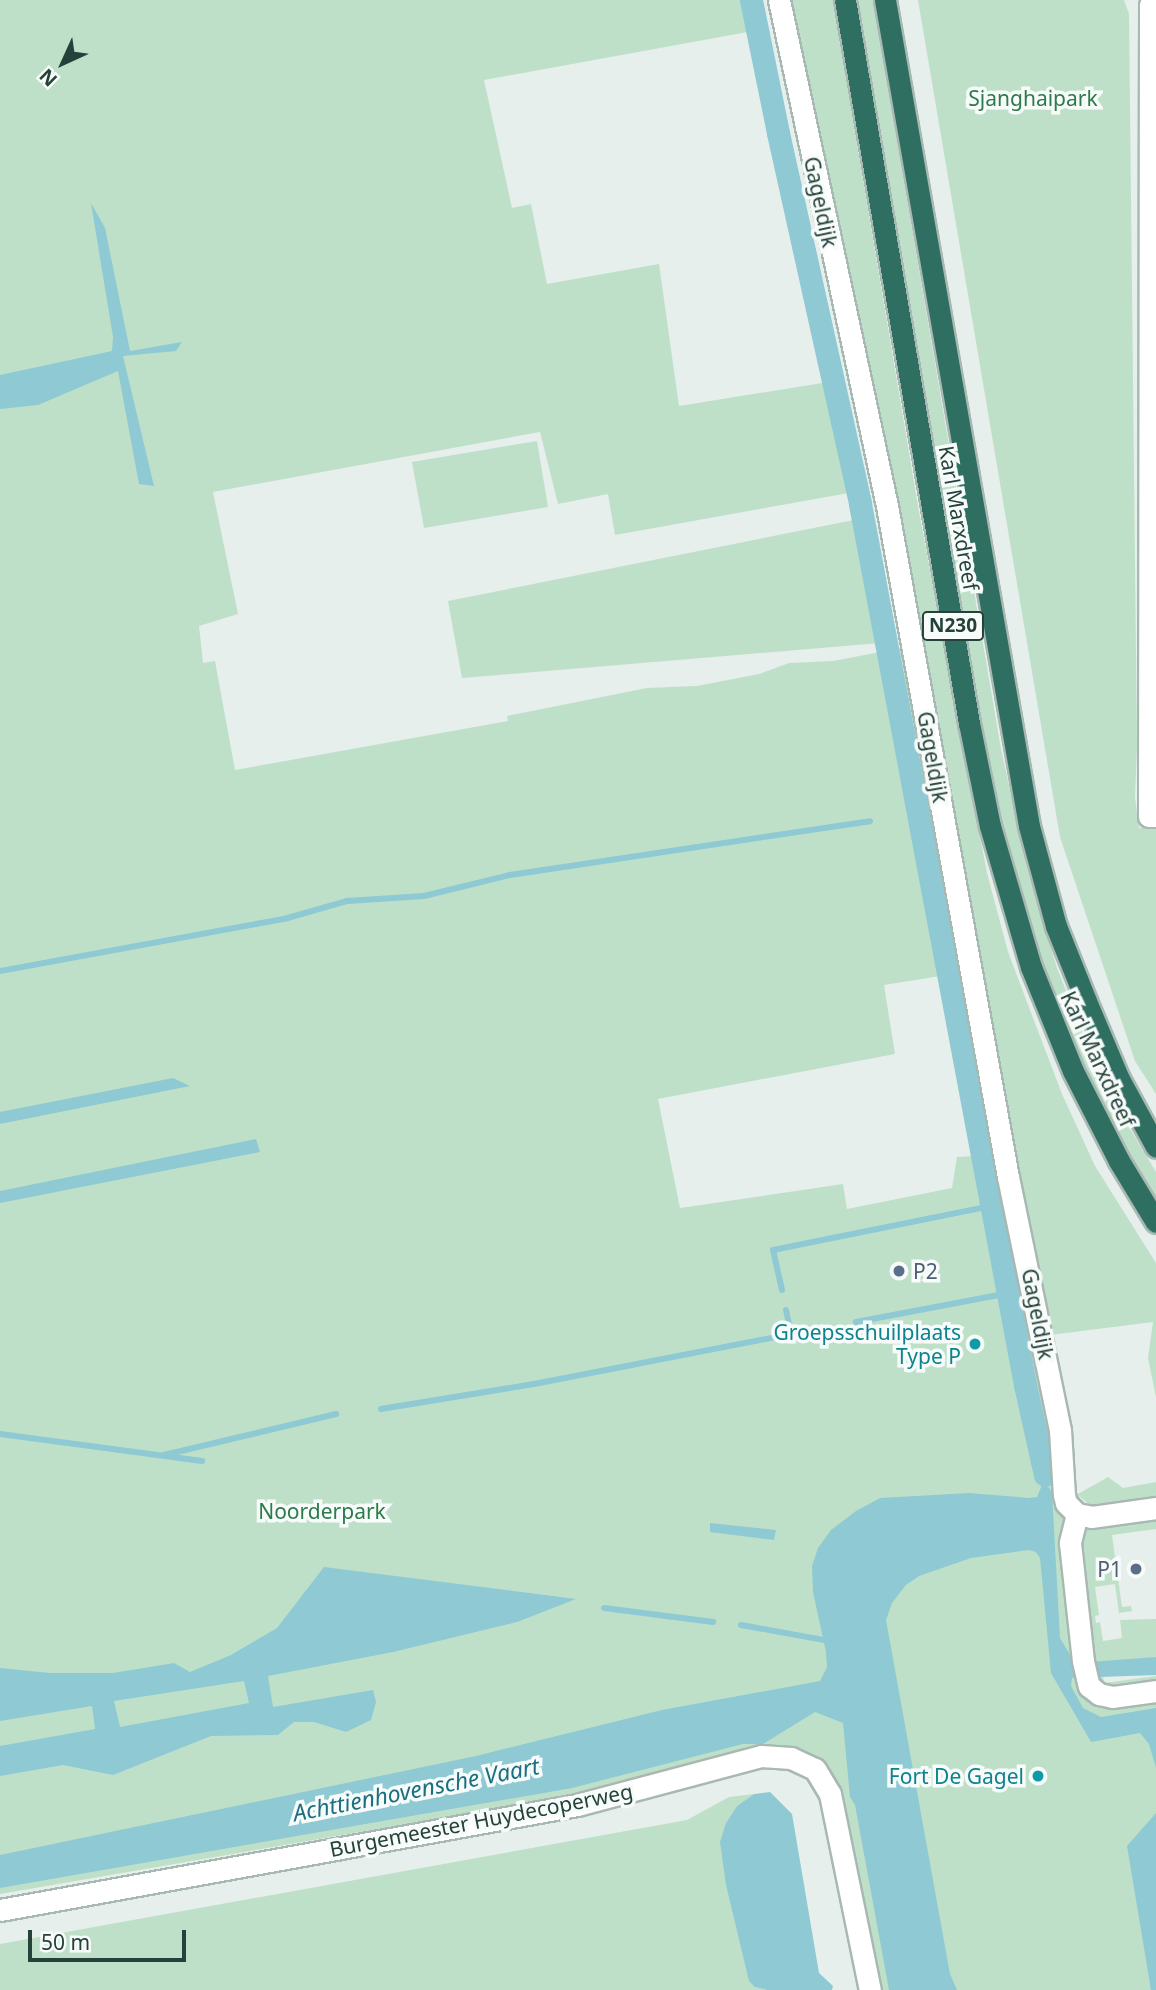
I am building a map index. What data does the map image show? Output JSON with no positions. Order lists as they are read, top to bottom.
{
  "streets": {
    "highway": ["Karl Marxdreef", "N230"],
    "street": ["Gageldijk", "Burgemeester Huydecoperweg"]
  },
  "water": ["Achttienhovensche Vaart"],
  "parks": ["Sjanghaipark", "Noorderpark"],
  "places": [
    "P2",
    "Groepsschuilplaats Type P",
    "P1",
    "Fort De Gagel"
  ],
  "scale_bar": "50 m",
  "north": "bottom left"
}
